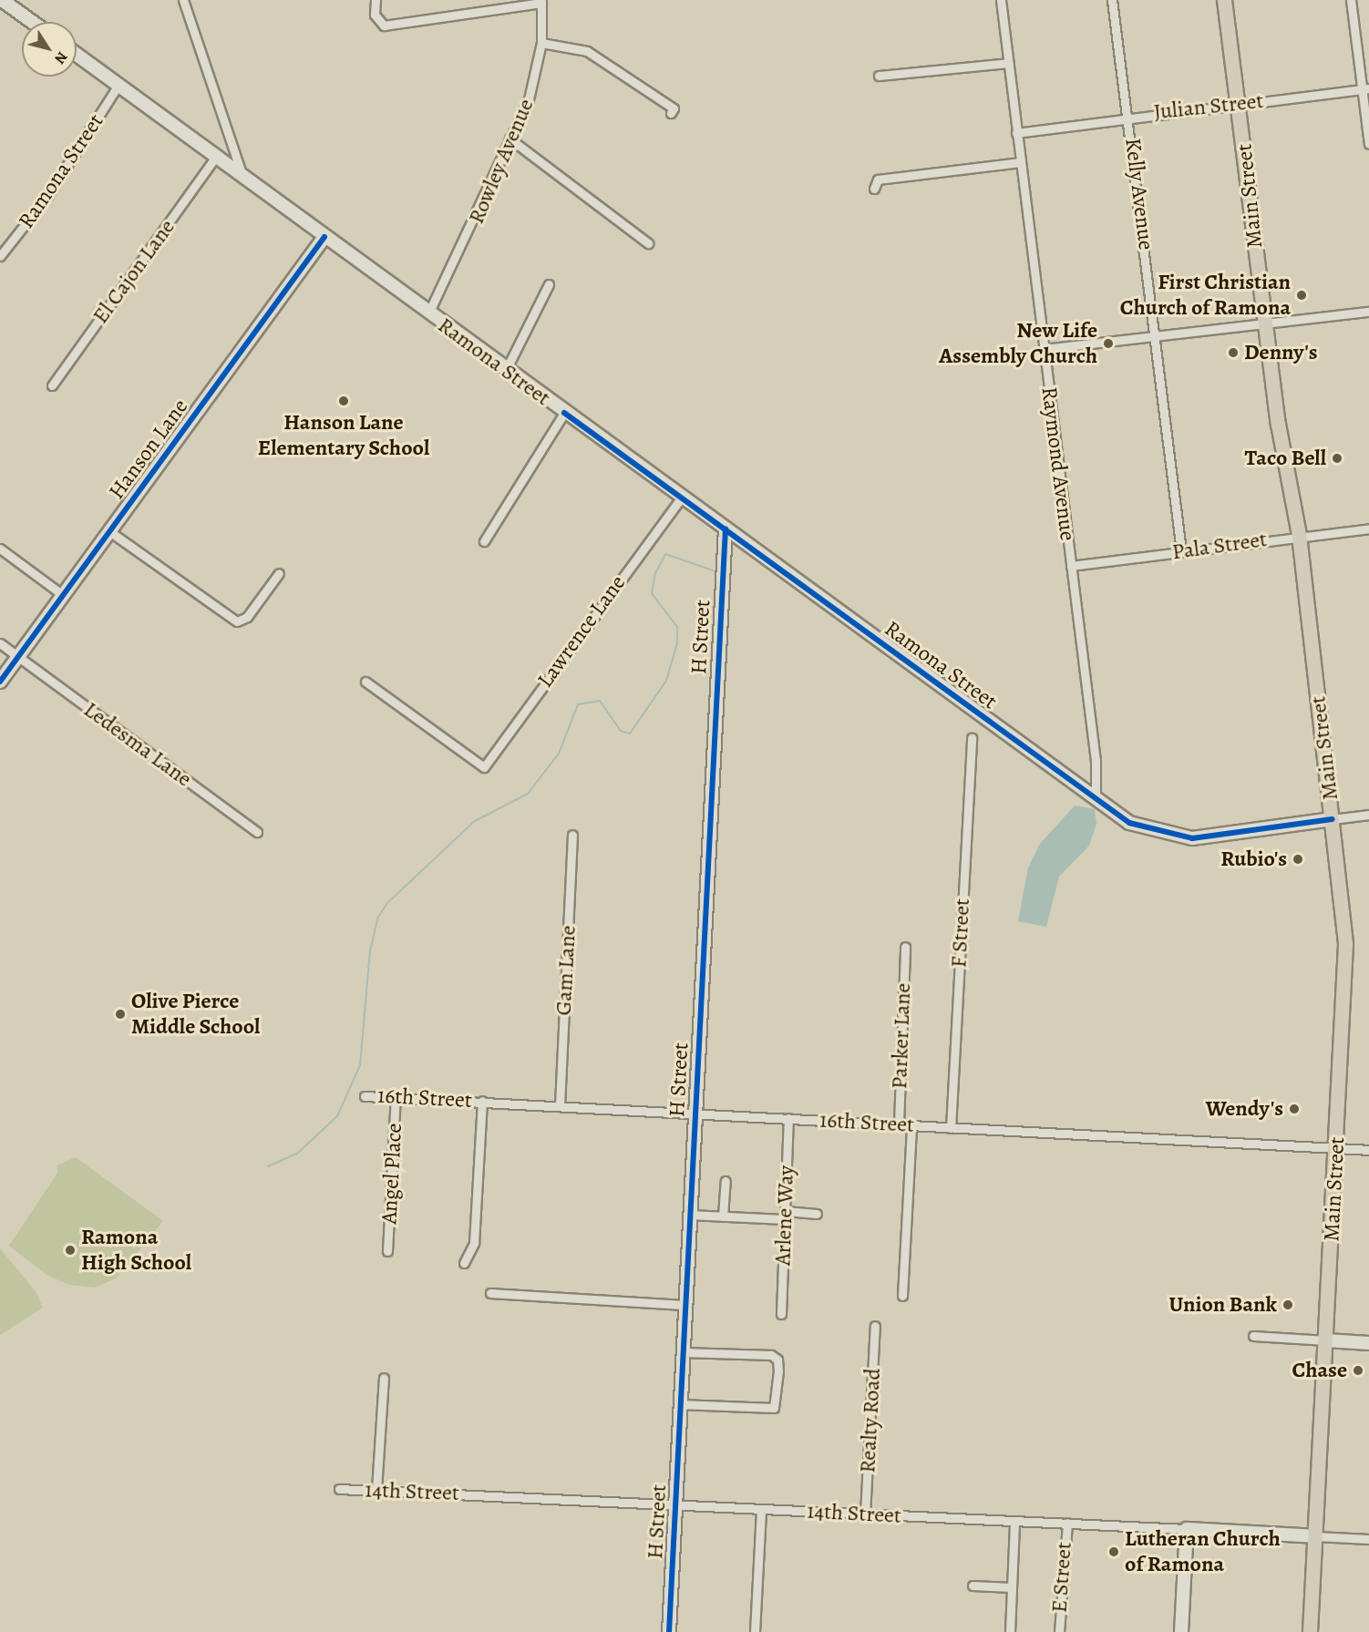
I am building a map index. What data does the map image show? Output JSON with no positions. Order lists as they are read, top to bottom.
{
  "streets": {
    "main road": ["Main Street"],
    "street": [
      "Julian Street",
      "Rowley Avenue",
      "Ramona Street",
      "Kelly Avenue",
      "El Cajon Lane",
      "Hanson Lane",
      "Raymond Avenue",
      "Pala Street",
      "Lawrence Lane",
      "H Street",
      "Ledesma Lane",
      "F Street",
      "Gam Lane",
      "Parker Lane",
      "16th Street",
      "Angel Place",
      "Arlene Way",
      "Realty Road",
      "14th Street",
      "E Street"
    ]
  },
  "crossings": [
    ["Julian Street", "Kelly Avenue"],
    ["Julian Street", "Main Street"],
    ["Julian Street", "Raymond Avenue"],
    ["Rowley Avenue", "Ramona Street"],
    ["Ramona Street", "Main Street"],
    ["Ramona Street", "El Cajon Lane"],
    ["Ramona Street", "Hanson Lane"],
    ["Ramona Street", "Raymond Avenue"],
    ["Ramona Street", "Lawrence Lane"],
    ["Ramona Street", "H Street"],
    ["Kelly Avenue", "Pala Street"],
    ["Main Street", "Pala Street"],
    ["Main Street", "16th Street"],
    ["Main Street", "14th Street"],
    ["Hanson Lane", "Ledesma Lane"],
    ["Raymond Avenue", "Pala Street"],
    ["H Street", "16th Street"],
    ["H Street", "14th Street"],
    ["F Street", "16th Street"],
    ["Gam Lane", "16th Street"],
    ["Parker Lane", "16th Street"],
    ["16th Street", "Angel Place"],
    ["16th Street", "Arlene Way"],
    ["Realty Road", "14th Street"],
    ["14th Street", "E Street"]
  ],
  "places": [
    "First Christian Church of Ramona",
    "New Life Assembly Church",
    "Denny's",
    "Hanson Lane Elementary School",
    "Taco Bell",
    "Rubio's",
    "Olive Pierce Middle School",
    "Wendy's",
    "Ramona High School",
    "Union Bank",
    "Chase",
    "Lutheran Church of Ramona"
  ],
  "north": "bottom right"
}
